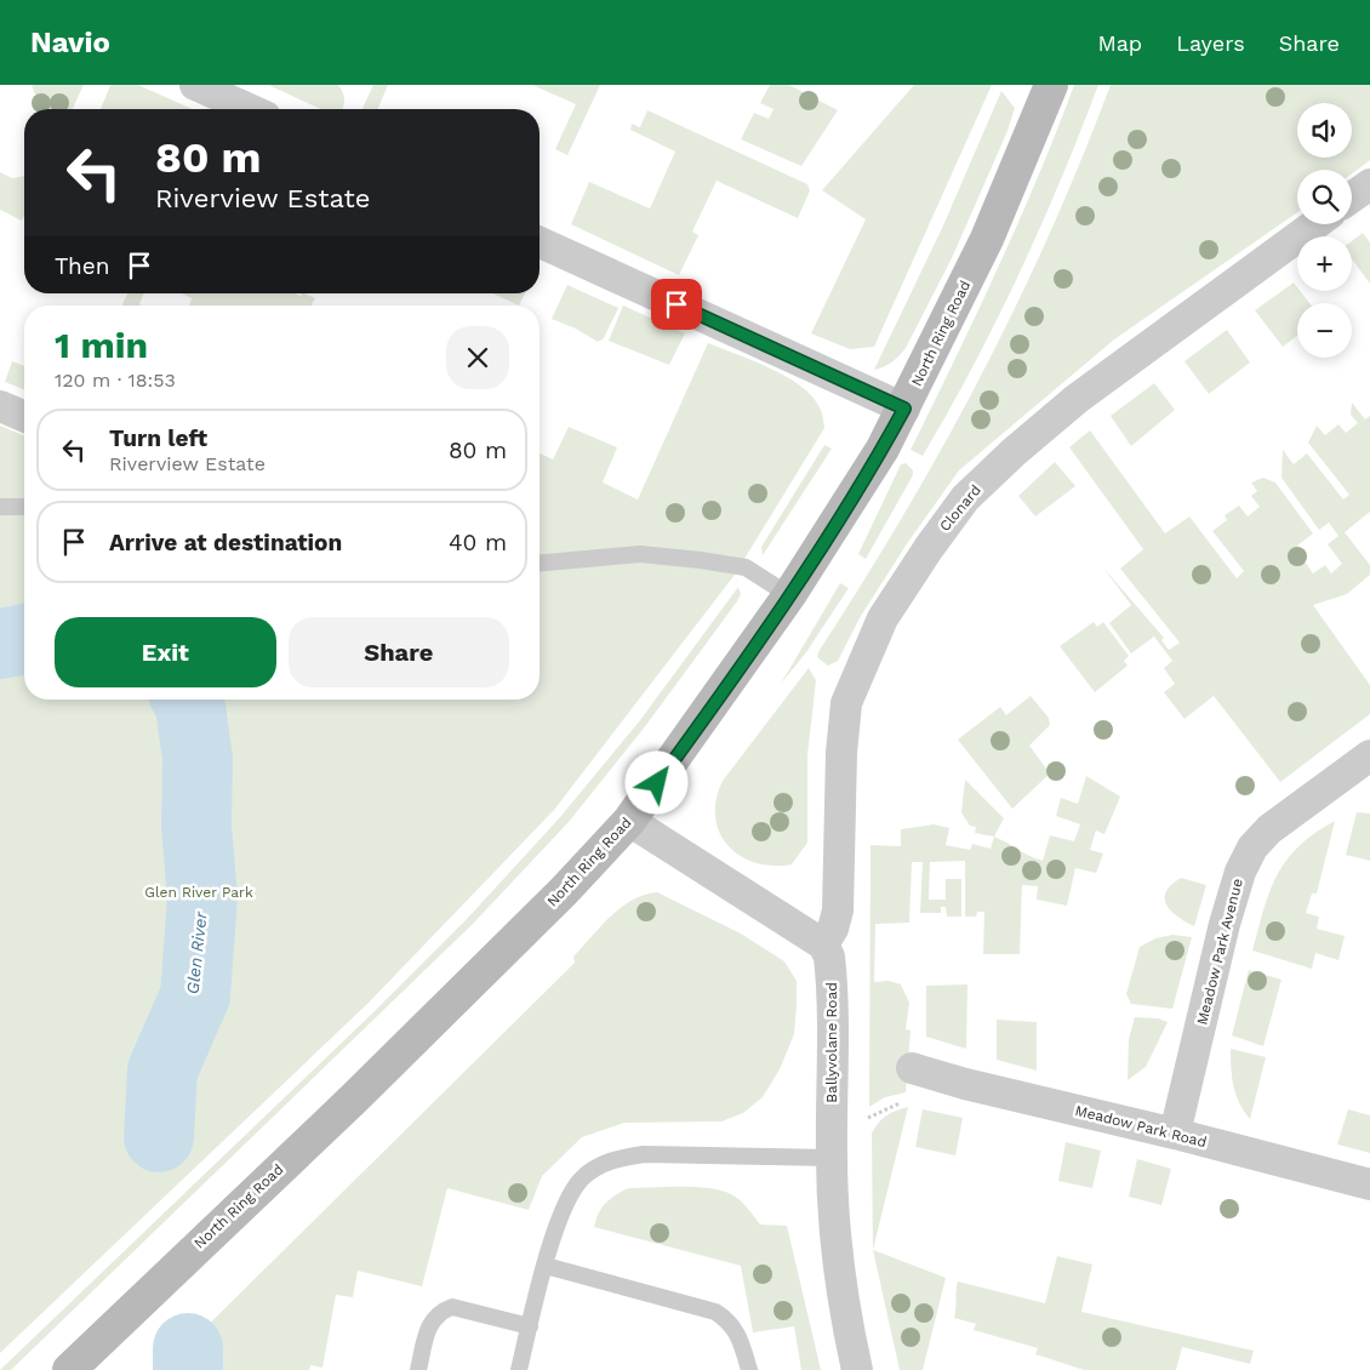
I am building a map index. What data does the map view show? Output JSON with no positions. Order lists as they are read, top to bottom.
{
  "streets": {
    "main road": ["North Ring Road"],
    "street": [
      "Clonard",
      "Meadow Park Avenue",
      "Ballyvolane Road",
      "Meadow Park Road"
    ]
  },
  "crossings": [
    ["Clonard", "Ballyvolane Road"],
    ["Meadow Park Avenue", "Meadow Park Road"]
  ],
  "water": ["Glen River"],
  "parks": ["Glen River Park"],
  "page": {
    "header": "Navio",
    "nav": ["Map", "Layers", "Share"],
    "map_buttons": ["+", "−"],
    "turn": ["80 m", "Riverview Estate"],
    "then": "Then",
    "heading": ["1 min", "120 m · 18:53"],
    "list": [
      {
        "name": "Turn left",
        "note": "Riverview Estate",
        "value": "80 m"
      },
      {
        "name": "Arrive at destination",
        "value": "40 m"
      }
    ],
    "buttons": ["Exit", "Share"]
  }
}
